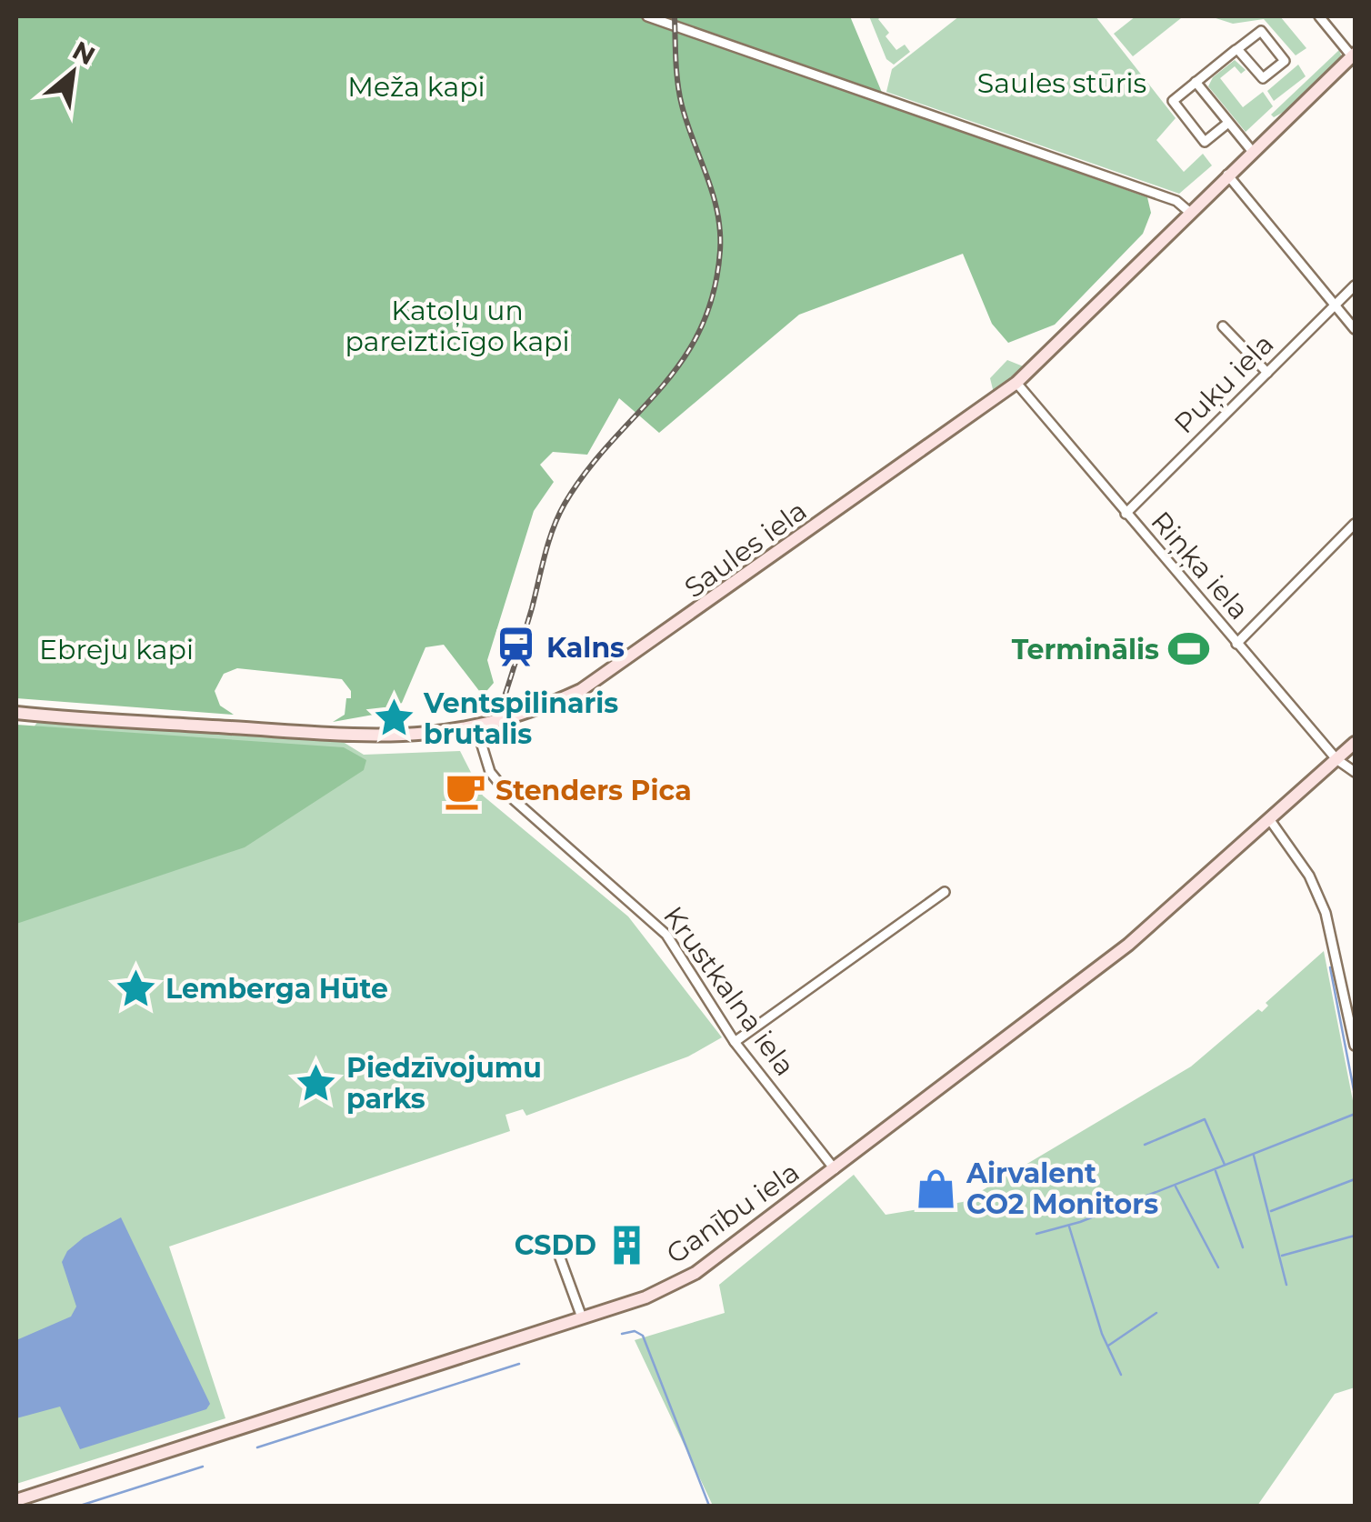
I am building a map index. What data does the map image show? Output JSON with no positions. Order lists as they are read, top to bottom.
{
  "streets": {
    "street": [
      "Puķu iela",
      "Saules iela",
      "Riņķa iela",
      "Krustkalna iela",
      "Ganību iela"
    ]
  },
  "crossings": [
    ["Puķu iela", "Riņķa iela"],
    ["Saules iela", "Riņķa iela"],
    ["Saules iela", "Krustkalna iela"],
    ["Riņķa iela", "Ganību iela"],
    ["Krustkalna iela", "Ganību iela"]
  ],
  "parks": [
    "Saules stūris",
    "Meža kapi",
    "Katoļu un pareizticīgo kapi",
    "Ebreju kapi"
  ],
  "places": {
    "station": ["Kalns"],
    "sports": ["Terminālis"],
    "place": ["Ventspilinaris brutalis", "Lemberga Hūte", "Piedzīvojumu parks"],
    "cafe": ["Stenders Pica"],
    "shop": ["Airvalent CO2 Monitors"],
    "building": ["CSDD"]
  },
  "north": "top right"
}
